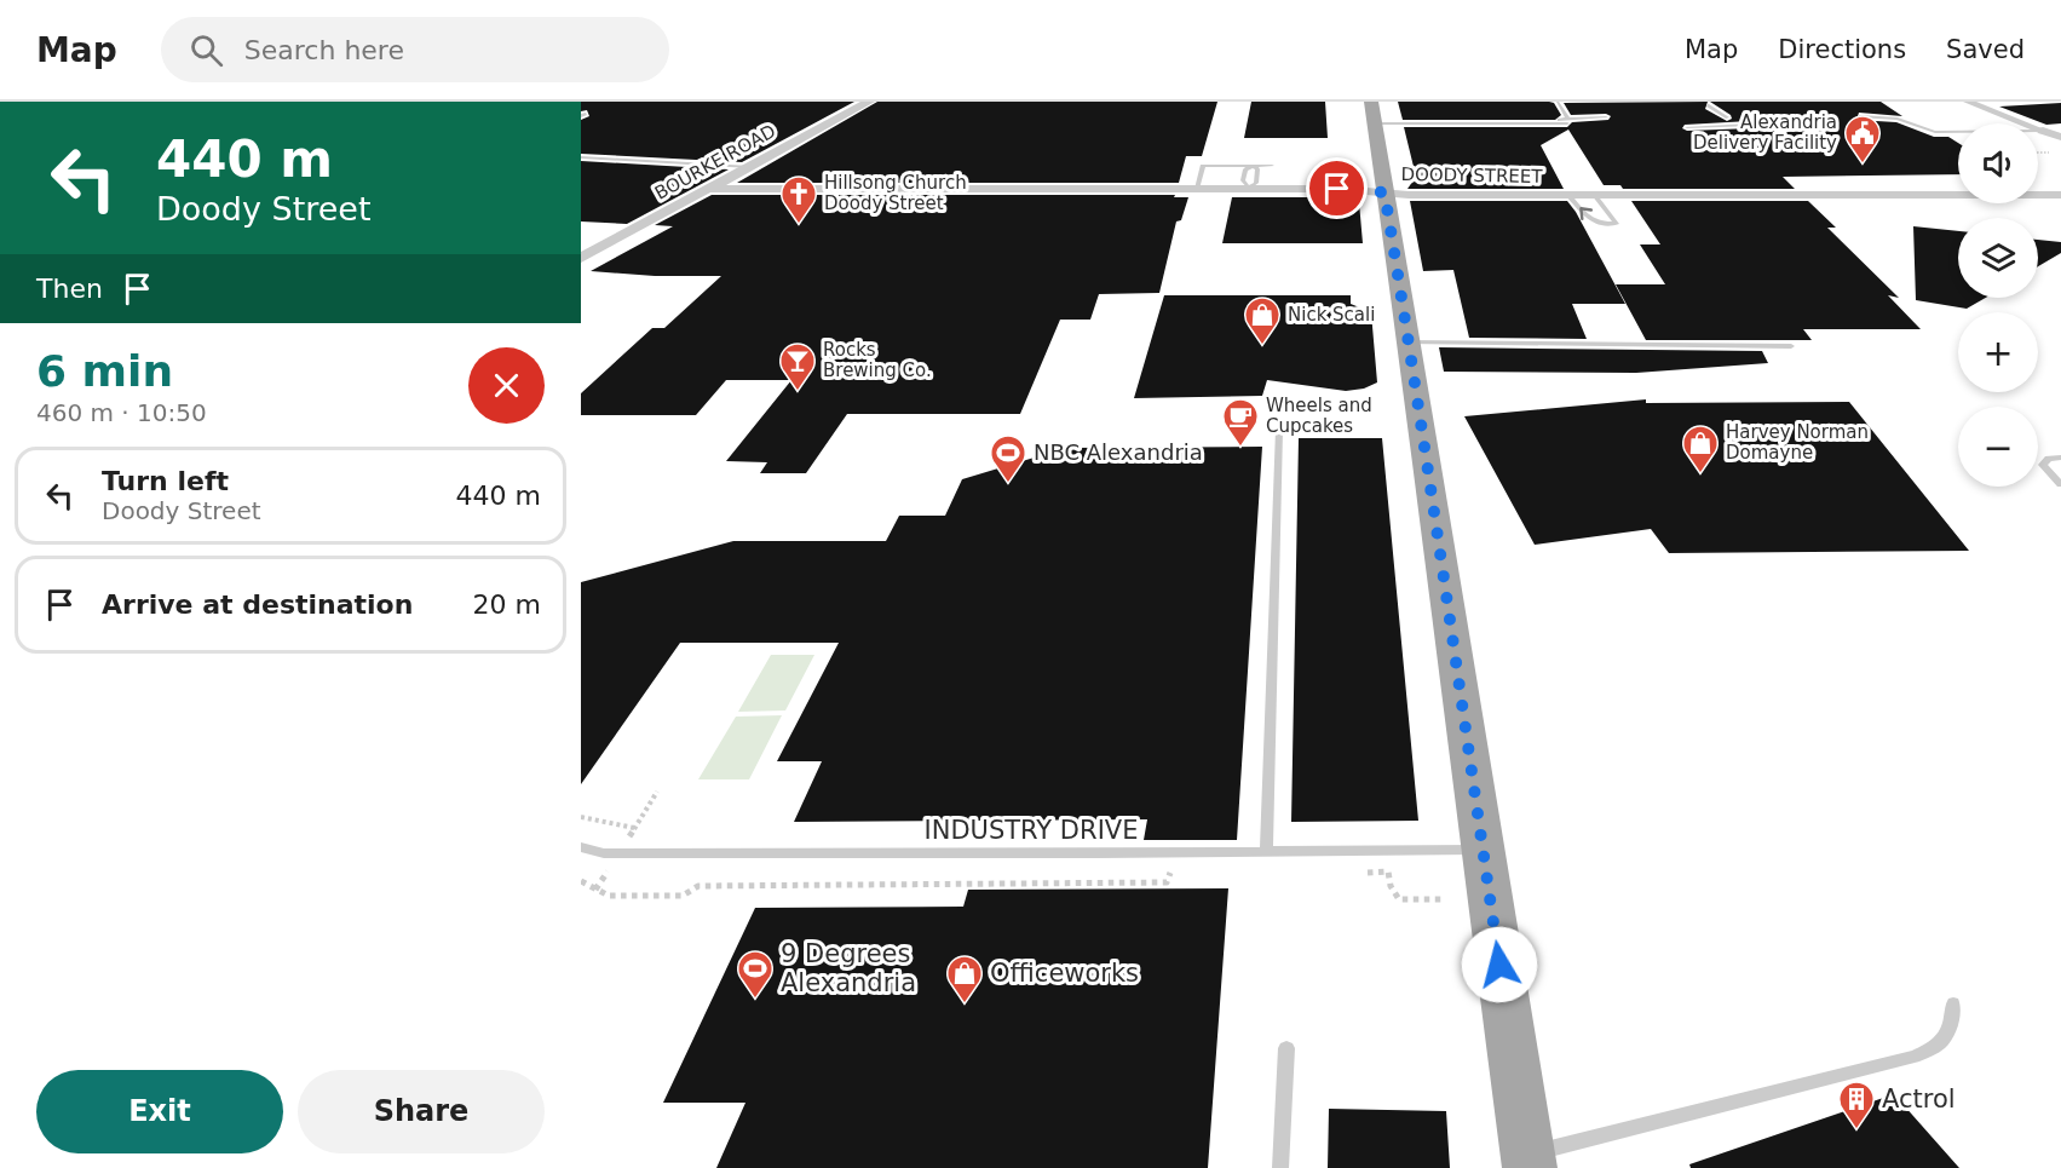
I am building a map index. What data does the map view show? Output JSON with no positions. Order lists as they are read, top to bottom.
{
  "streets": {
    "street": ["BOURKE ROAD", "DOODY STREET"],
    "lane": ["INDUSTRY DRIVE"]
  },
  "crossings": [
    ["BOURKE ROAD", "DOODY STREET"]
  ],
  "places": {
    "public building": ["Alexandria Delivery Facility"],
    "church": ["Hillsong Church Doody Street"],
    "shop": ["Nick Scali", "Harvey Norman Domayne", "Officeworks"],
    "bar": ["Rocks Brewing Co."],
    "cafe": ["Wheels and Cupcakes"],
    "sports": ["NBC Alexandria", "9 Degrees Alexandria"],
    "building": ["Actrol"]
  },
  "page": {
    "header": "Map",
    "search": "Search here",
    "nav": ["Map", "Directions", "Saved"],
    "turn": ["440 m", "Doody Street"],
    "map_buttons": ["+", "−"],
    "then": "Then",
    "heading": ["6 min", "460 m · 10:50"],
    "list": [
      {
        "name": "Turn left",
        "note": "Doody Street",
        "value": "440 m"
      },
      {
        "name": "Arrive at destination",
        "value": "20 m"
      }
    ],
    "buttons": ["Exit", "Share"]
  }
}
